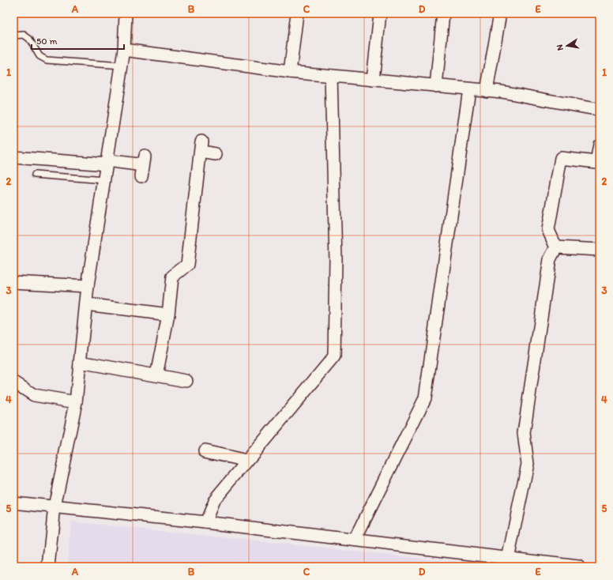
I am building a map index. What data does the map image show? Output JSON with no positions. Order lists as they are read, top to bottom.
{
  "scale_bar": "50 m",
  "north": "left",
  "grid": {
    "columns": [
      "A",
      "B",
      "C",
      "D",
      "E"
    ],
    "rows": [
      "1",
      "2",
      "3",
      "4",
      "5"
    ]
  }
}
